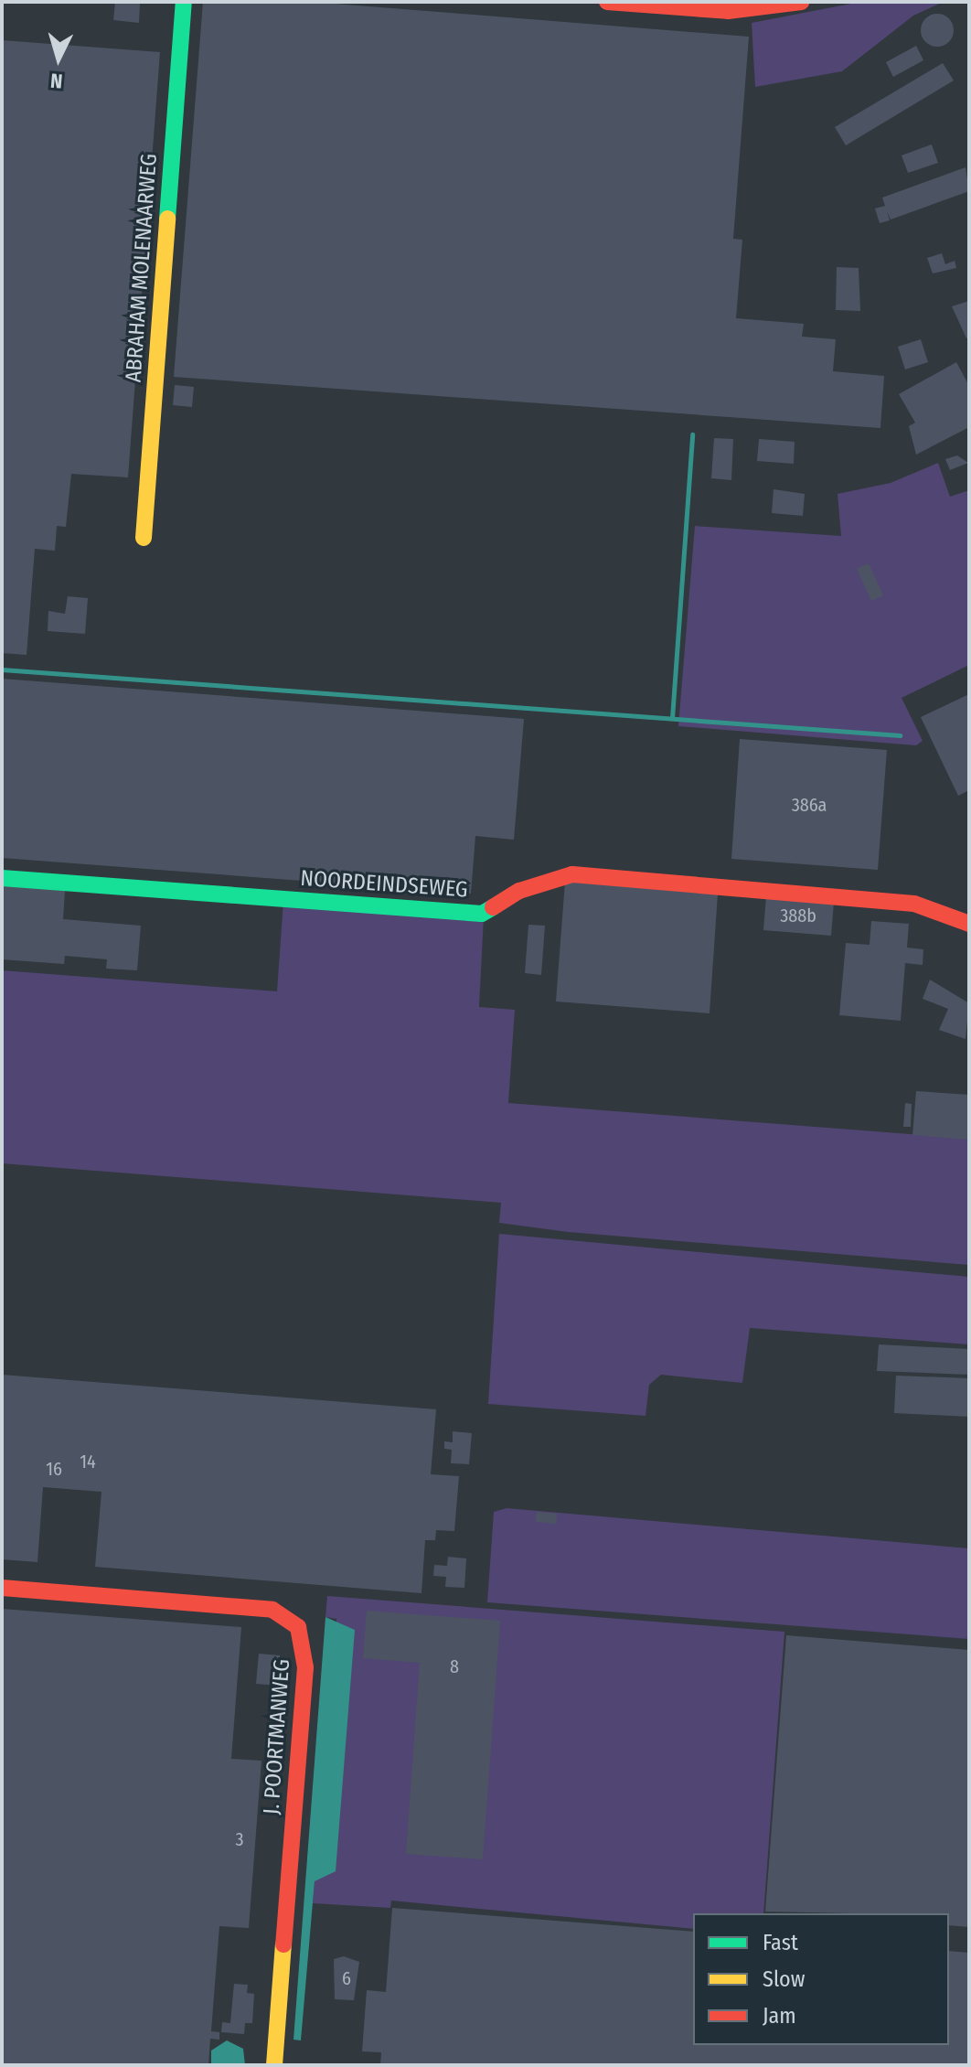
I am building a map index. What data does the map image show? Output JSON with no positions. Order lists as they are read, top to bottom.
{
  "streets": {
    "street": ["ABRAHAM MOLENAARWEG", "NOORDEINDSEWEG", "J. POORTMANWEG"]
  },
  "house_numbers": [
    "386a",
    "388b",
    "14",
    "16",
    "8",
    "3",
    "6"
  ],
  "legend": ["Fast", "Slow", "Jam"],
  "north": "bottom"
}
